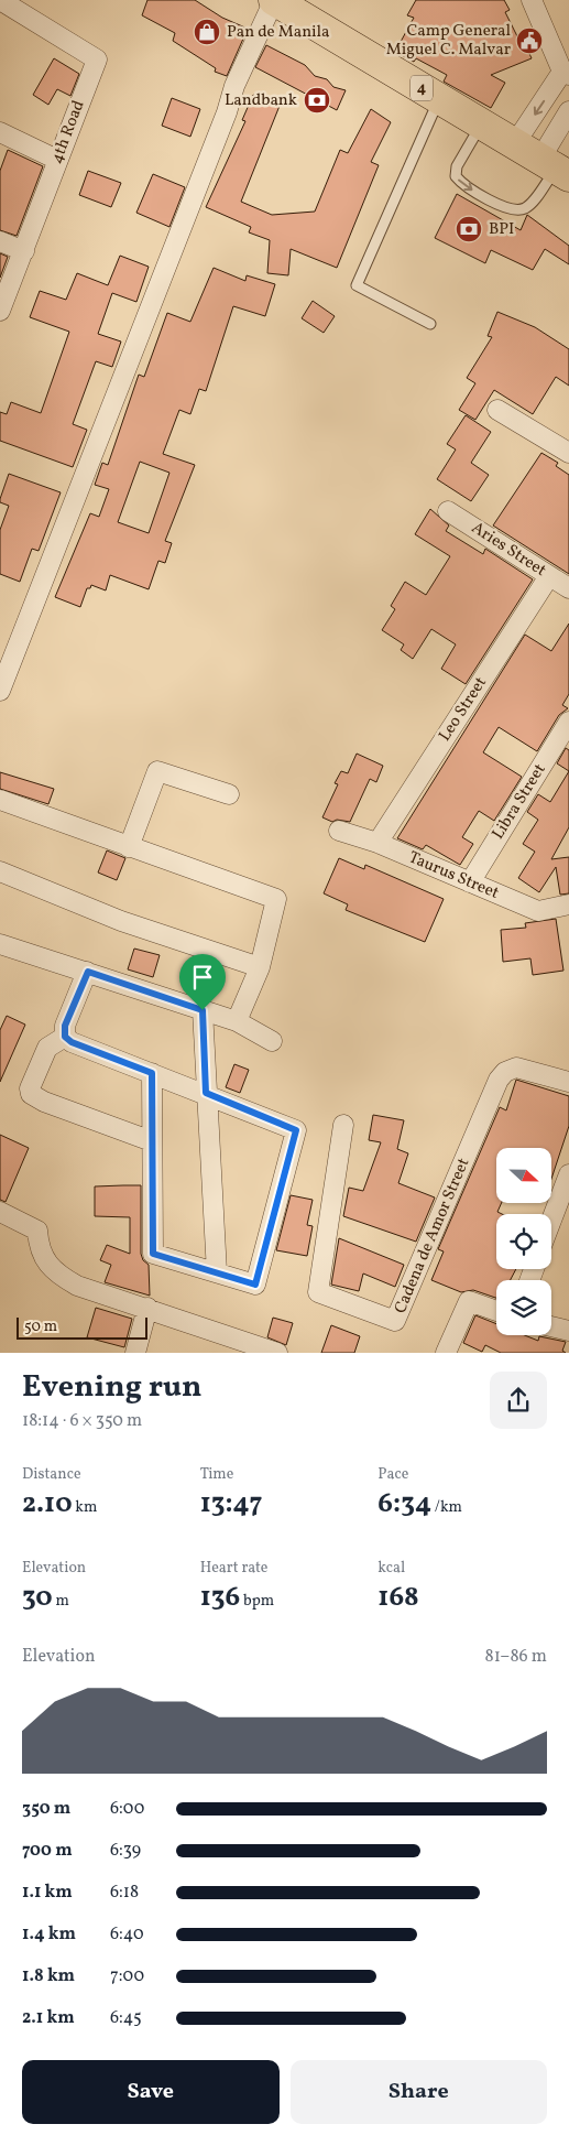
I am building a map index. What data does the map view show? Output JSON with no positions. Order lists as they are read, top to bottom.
{
  "streets": {
    "main road": ["4"],
    "street": [
      "4th Road",
      "Aries Street",
      "Leo Street",
      "Libra Street",
      "Taurus Street",
      "Cadena de Amor Street"
    ]
  },
  "crossings": [
    ["Aries Street", "Leo Street"],
    ["Leo Street", "Taurus Street"],
    ["Libra Street", "Taurus Street"]
  ],
  "places": {
    "shop": ["Pan de Manila"],
    "public building": ["Camp General Miguel C. Malvar"],
    "bank": ["Landbank", "BPI"]
  },
  "scale_bar": "50 m",
  "north": "right",
  "page": {
    "scale": "50 m",
    "heading": ["Evening run", "18:14 · 6 × 350 m"],
    "stats": [
      ["Distance", "2.10 km"],
      ["Time", "13:47"],
      ["Pace", "6:34 /km"],
      ["Elevation", "30 m"],
      ["Heart rate", "136 bpm"],
      ["kcal", "168"]
    ],
    "chart": ["Elevation", "81–86 m"],
    "list": [
      {
        "name": "350 m",
        "note": "6:00"
      },
      {
        "name": "700 m",
        "note": "6:39"
      },
      {
        "name": "1.1 km",
        "note": "6:18"
      },
      {
        "name": "1.4 km",
        "note": "6:40"
      },
      {
        "name": "1.8 km",
        "note": "7:00"
      },
      {
        "name": "2.1 km",
        "note": "6:45"
      }
    ],
    "buttons": ["Save", "Share"]
  }
}
